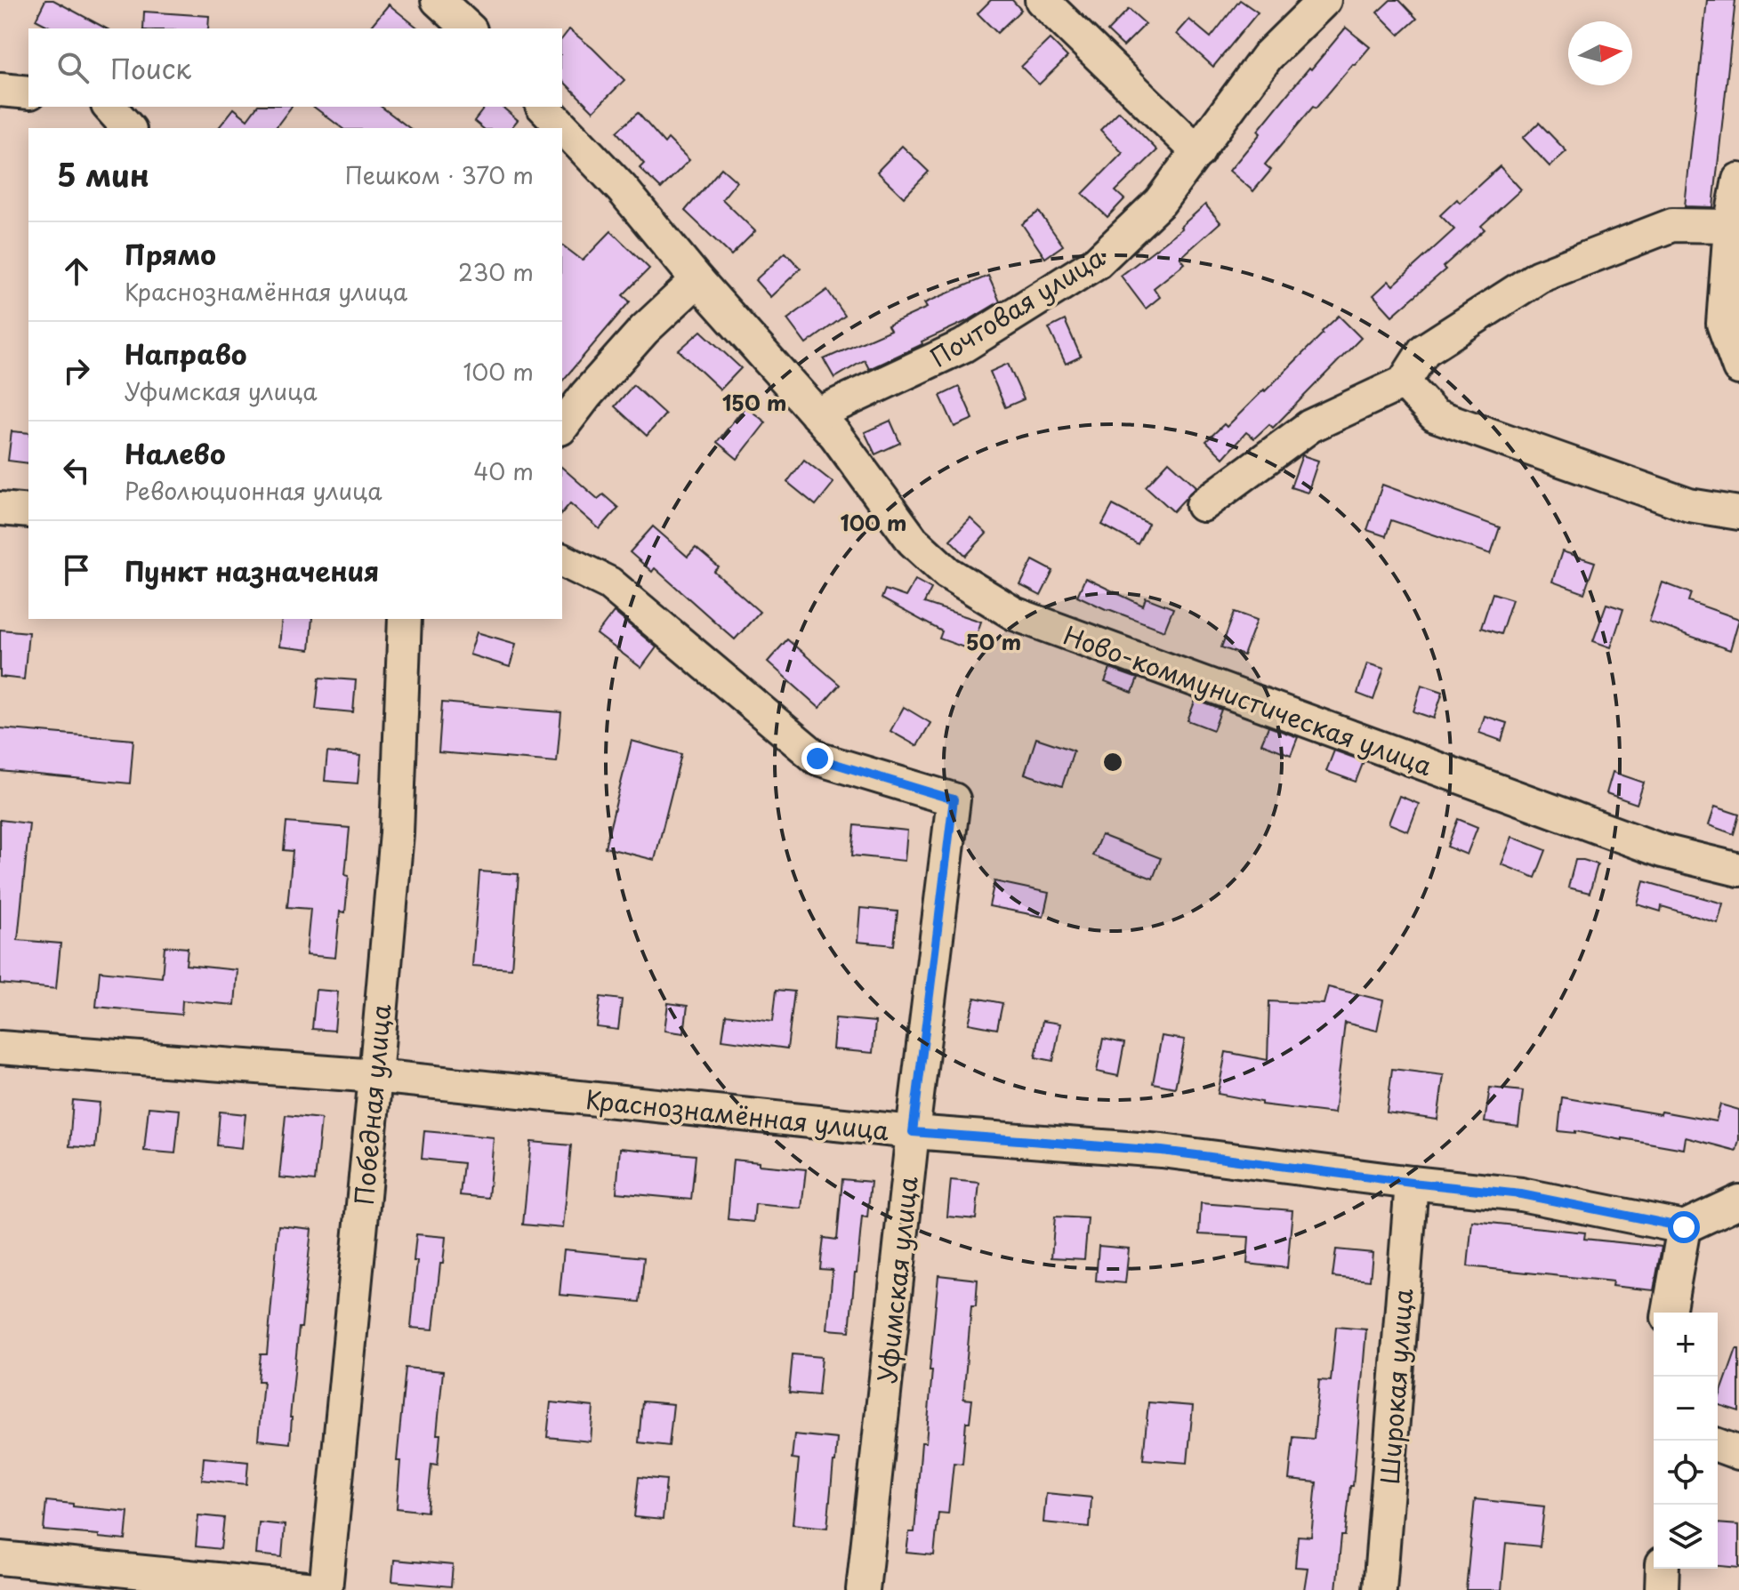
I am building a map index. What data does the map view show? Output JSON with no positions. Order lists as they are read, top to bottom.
{
  "streets": {
    "street": [
      "Почтовая улица",
      "Ново-коммунистическая улица",
      "Победная улица",
      "Краснознамённая улица",
      "Уфимская улица",
      "Широкая улица"
    ]
  },
  "crossings": [
    ["Почтовая улица", "Ново-коммунистическая улица"],
    ["Победная улица", "Краснознамённая улица"],
    ["Краснознамённая улица", "Уфимская улица"],
    ["Краснознамённая улица", "Широкая улица"]
  ],
  "north": "right",
  "page": {
    "search": "Поиск",
    "heading": ["5 мин", "Пешком · 370 m"],
    "list": [
      ["Прямо", "Краснознамённая улица", "230 m"],
      ["Направо", "Уфимская улица", "100 m"],
      ["Налево", "Революционная улица", "40 m"],
      "Пункт назначения"
    ],
    "map_buttons": ["+", "−"]
  },
  "rings": ["150 m", "100 m", "50 m"]
}
